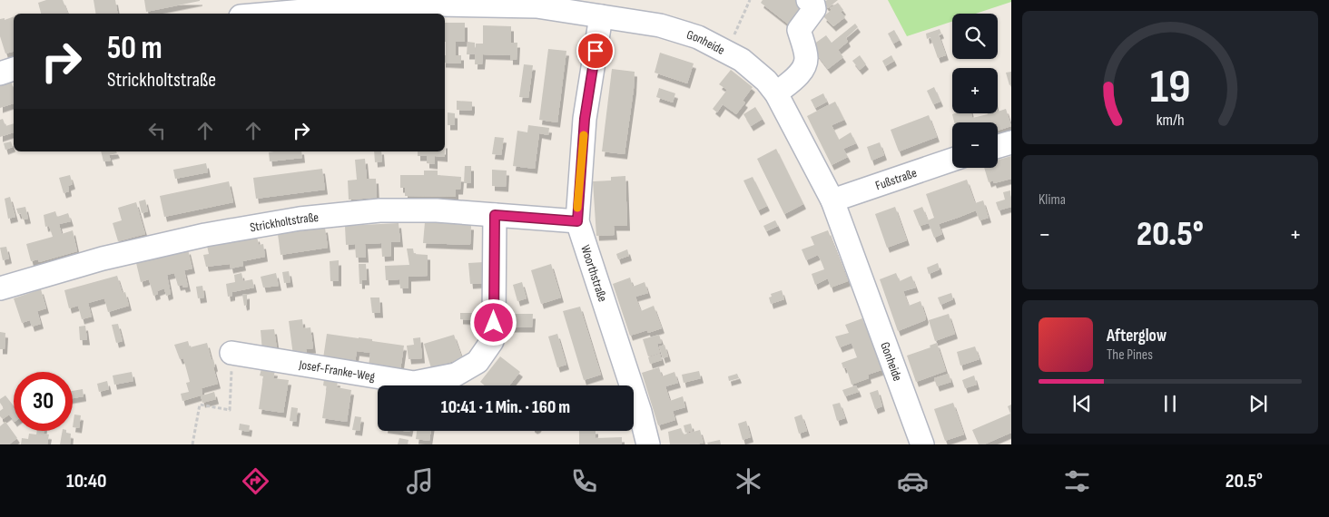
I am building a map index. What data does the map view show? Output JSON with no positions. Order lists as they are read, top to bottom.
{
  "streets": {
    "street": [
      "Gonheide",
      "Fußstraße",
      "Strickholtstraße",
      "Woorthstraße",
      "Josef-Franke-Weg"
    ]
  },
  "crossings": [
    ["Gonheide", "Fußstraße"],
    ["Gonheide", "Woorthstraße"],
    ["Strickholtstraße", "Woorthstraße"],
    ["Strickholtstraße", "Josef-Franke-Weg"]
  ],
  "page": {
    "map_buttons": ["+", "−"],
    "turn": ["50 m", "Strickholtstraße"],
    "tile": "Klima",
    "heat": ["−", "20.5°", "+"],
    "song": ["Afterglow", "The Pines"],
    "limit": "30",
    "trip": "10:41 · 1 Min. · 160 m",
    "tabs": ["10:40", "20.5°"],
    "gauge": ["19", "km/h"]
  }
}
